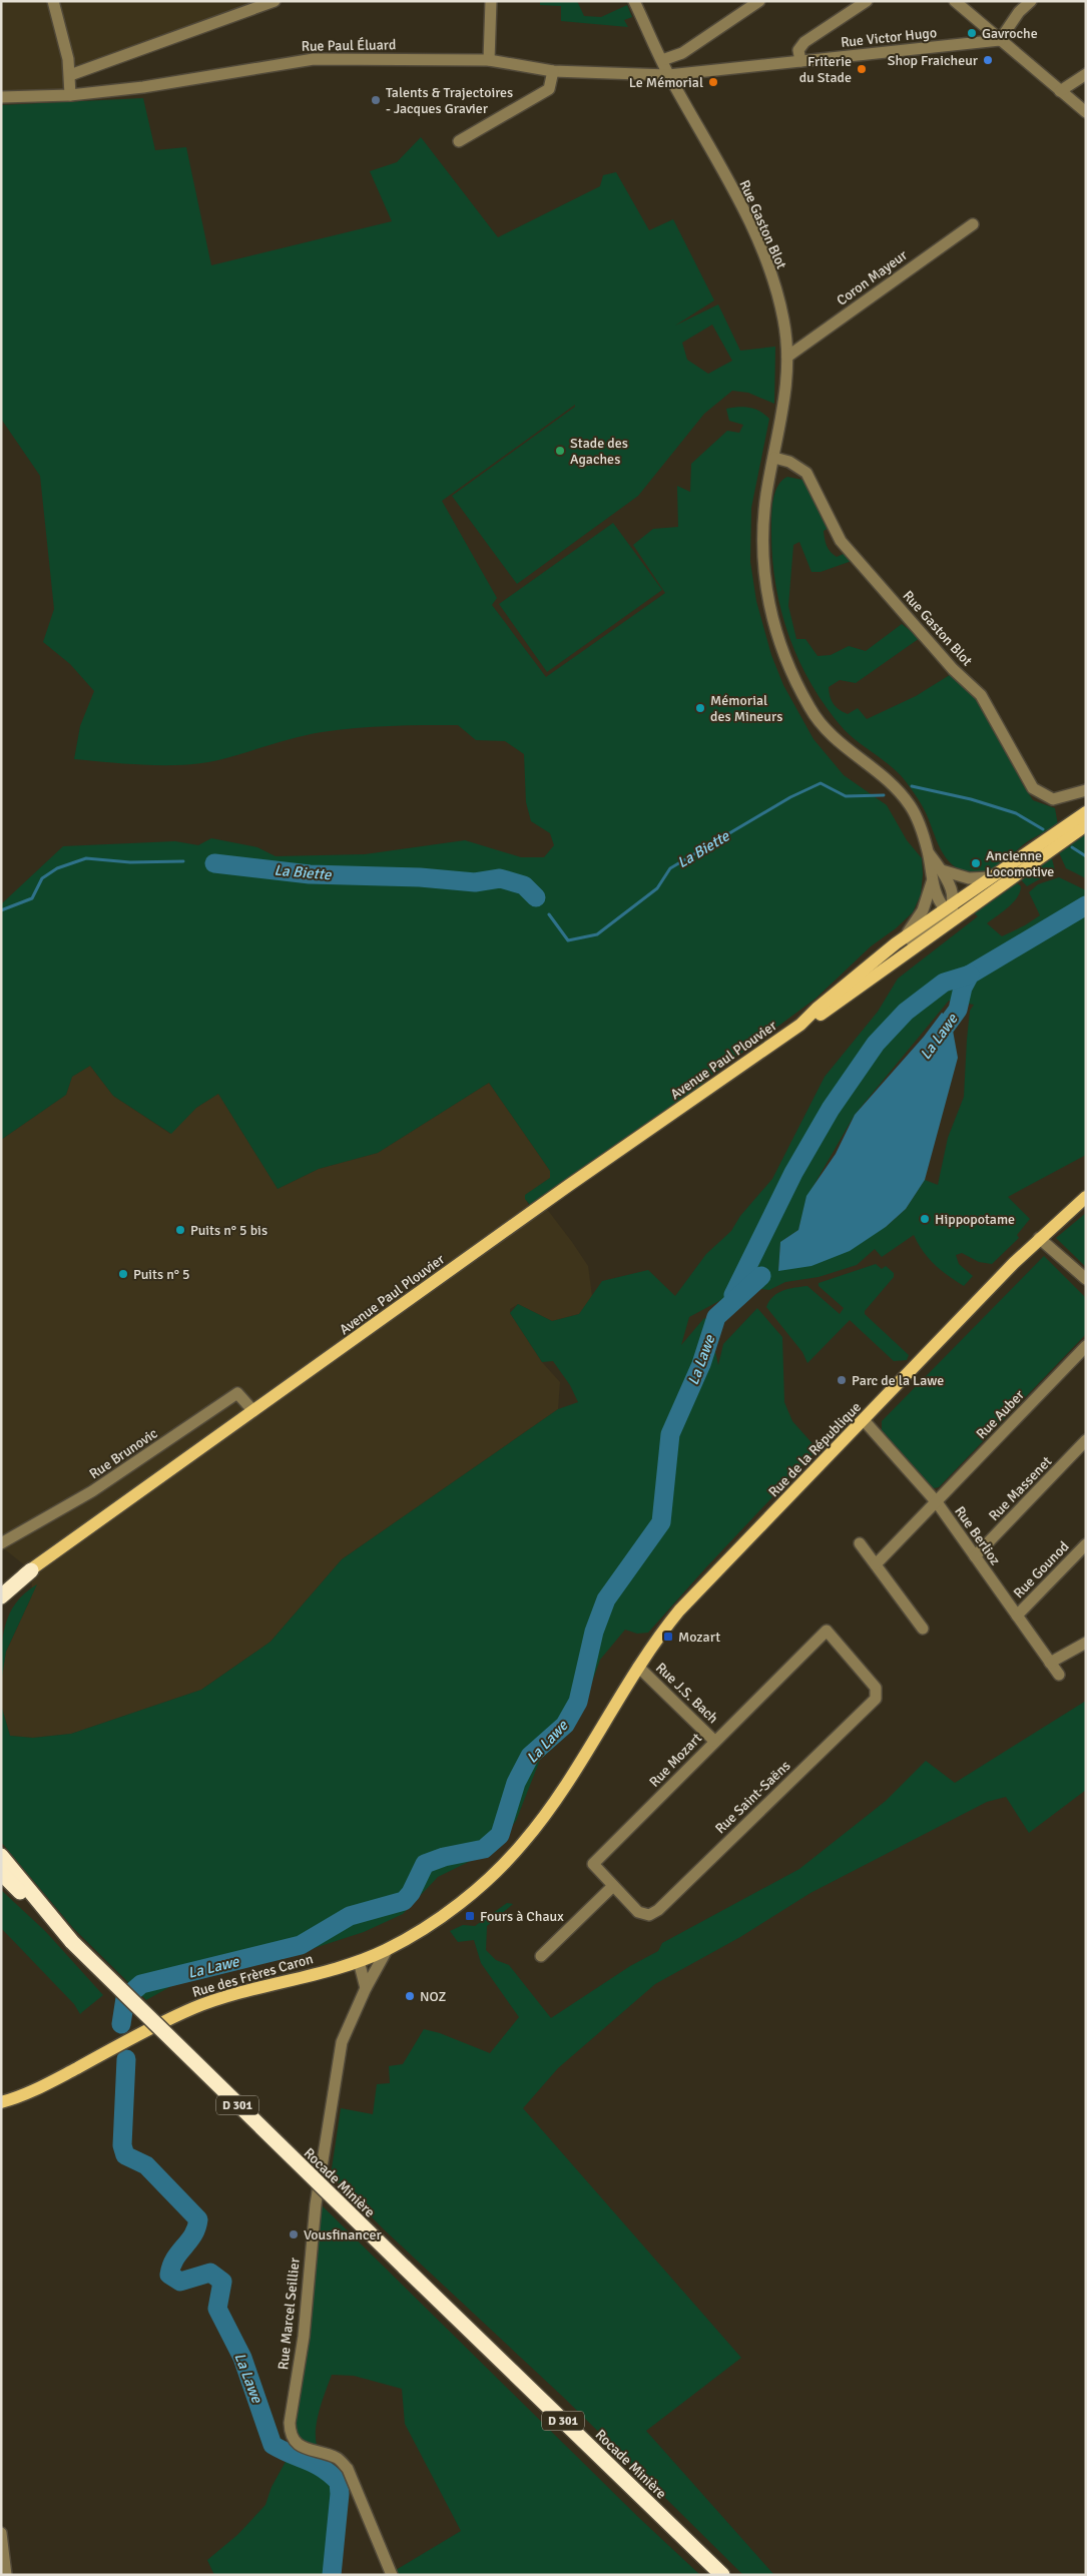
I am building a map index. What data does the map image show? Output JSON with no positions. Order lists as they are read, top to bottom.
{
  "streets": {
    "highway": ["D 301", "Rocade Minière"],
    "main road": ["Avenue Paul Plouvier", "Rue de la République", "Rue des Frères Caron"],
    "street": [
      "Rue Victor Hugo",
      "Rue Paul Éluard",
      "Rue Gaston Blot",
      "Coron Mayeur",
      "Rue Auber",
      "Rue Brunovic",
      "Rue Massenet",
      "Rue Berlioz",
      "Rue Gounod",
      "Rue J.S. Bach",
      "Rue Mozart",
      "Rue Saint-Saëns",
      "Rue Marcel Seillier"
    ]
  },
  "crossings": [
    ["Rue Victor Hugo", "Rue Paul Éluard"],
    ["Rue Victor Hugo", "Rue Gaston Blot"],
    ["Rue Paul Éluard", "Rue Gaston Blot"],
    ["Rue Gaston Blot", "Coron Mayeur"],
    ["Rue Gaston Blot", "Avenue Paul Plouvier"],
    ["Avenue Paul Plouvier", "Rue Brunovic"],
    ["Rue Auber", "Rue Berlioz"],
    ["Rue de la République", "Rue Berlioz"],
    ["Rue de la République", "Rue J.S. Bach"],
    ["Rue de la République", "Rue des Frères Caron"],
    ["Rue Massenet", "Rue Berlioz"],
    ["Rue Berlioz", "Rue Gounod"],
    ["Rue J.S. Bach", "Rue Mozart"],
    ["Rue J.S. Bach", "Rue des Frères Caron"],
    ["Rue Mozart", "Rue Saint-Saëns"],
    ["Rue des Frères Caron", "Rue Marcel Seillier"]
  ],
  "water": ["La Biette", "La Lawe"],
  "places": {
    "other": [
      "Gavroche",
      "Shop Fraicheur",
      "Friterie du Stade",
      "Le Mémorial",
      "Talents & Trajectoires - Jacques Gravier",
      "Stade des Agaches",
      "Mémorial des Mineurs",
      "Ancienne Locomotive",
      "Hippopotame",
      "Puits n° 5 bis",
      "Puits n° 5",
      "Parc de la Lawe",
      "NOZ",
      "Vousfinancer"
    ],
    "transit": ["Mozart", "Fours à Chaux"]
  }
}
